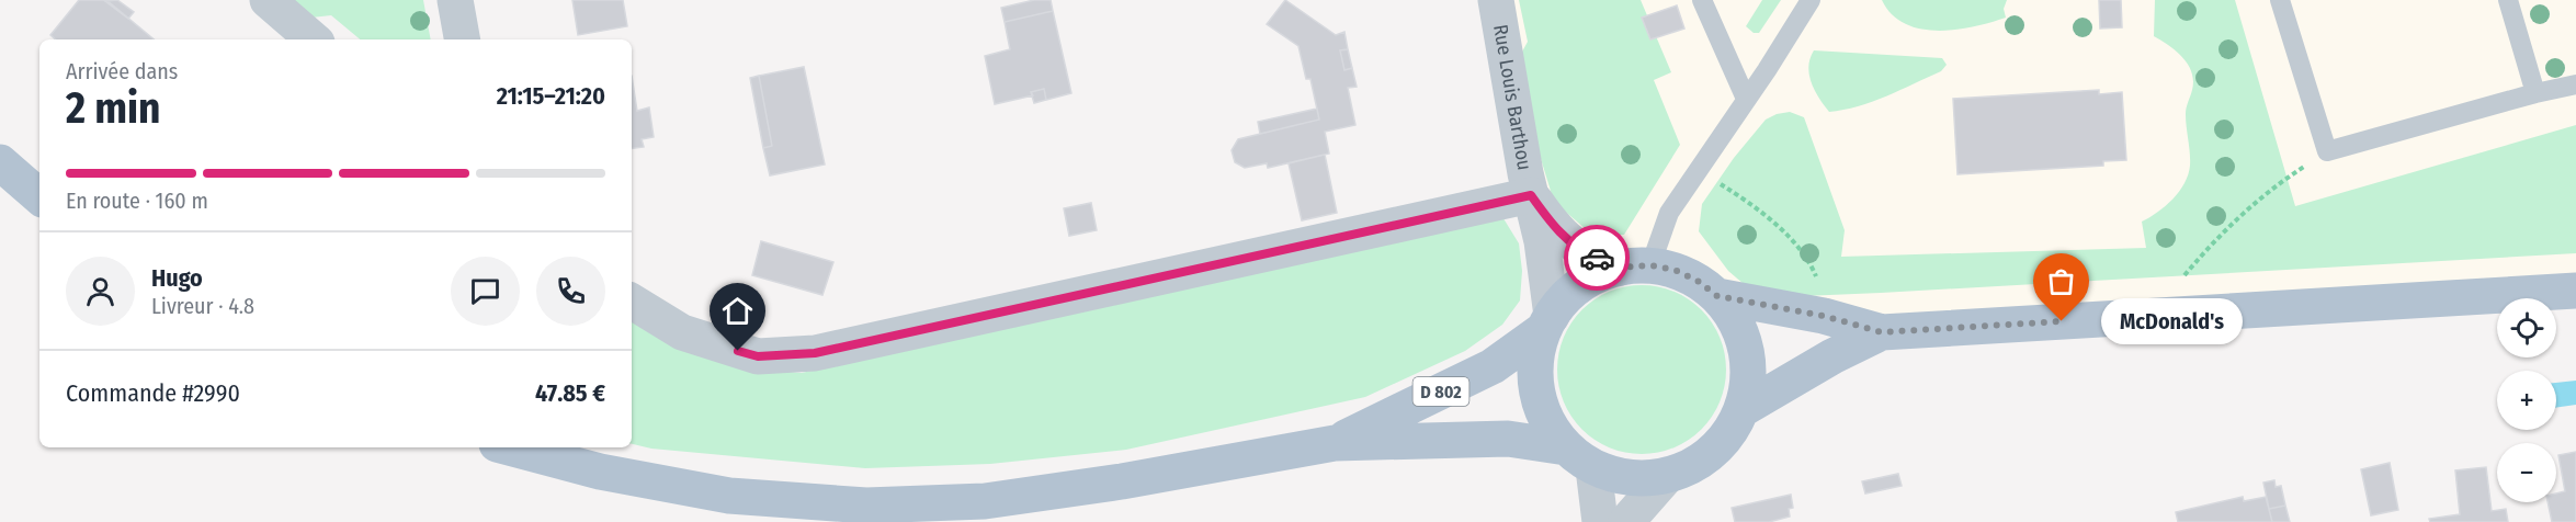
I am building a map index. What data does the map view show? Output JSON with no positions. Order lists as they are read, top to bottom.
{
  "streets": {
    "main road": ["D 802"],
    "street": ["Rue Louis Barthou"]
  },
  "crossings": [
    ["Rue Louis Barthou", "D 802"]
  ],
  "places": ["McDonald's"],
  "page": {
    "heading": ["2 min", "Arrivée dans", "21:15–21:20"],
    "panel": [
      "Hugo",
      "Livreur · 4.8",
      "Commande #2990",
      "47.85 €"
    ],
    "bar": "En route · 160 m",
    "map_buttons": ["+", "−"],
    "bubble": "McDonald's"
  }
}
